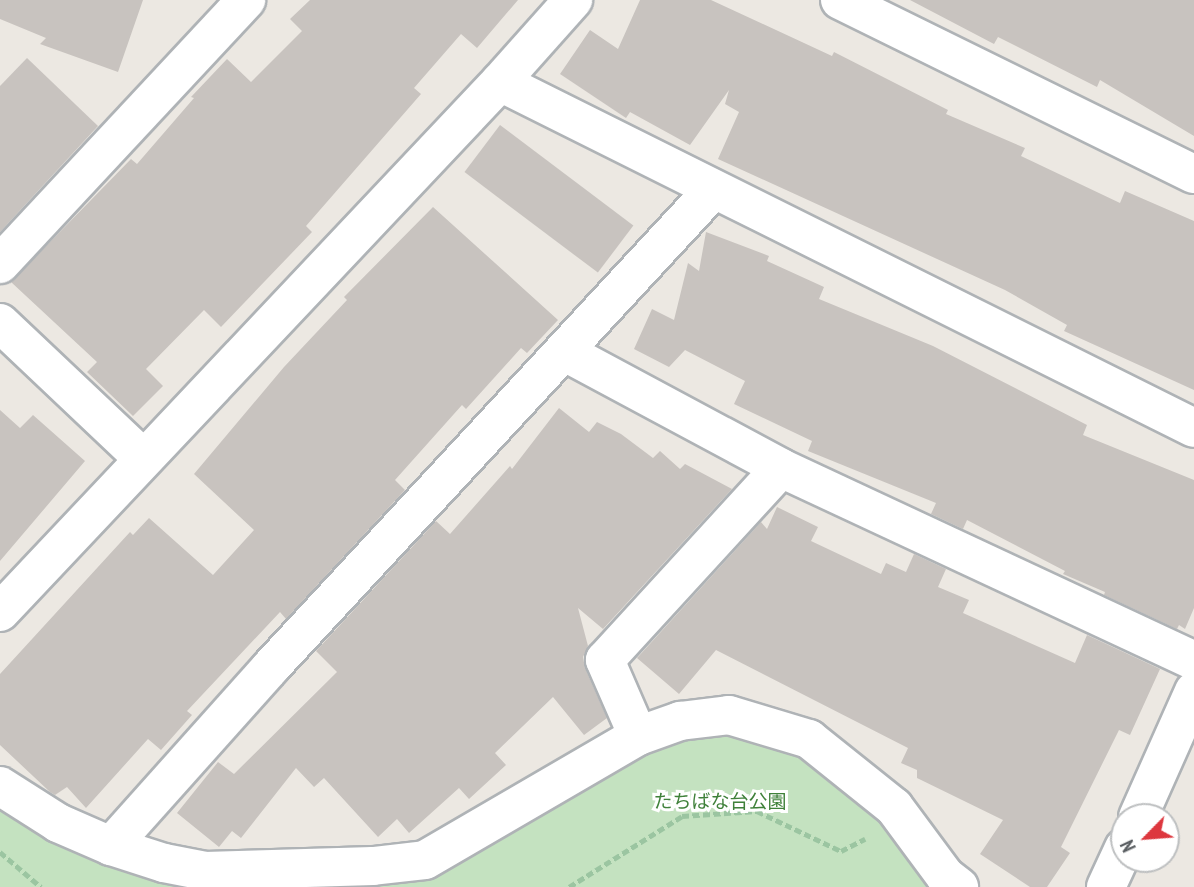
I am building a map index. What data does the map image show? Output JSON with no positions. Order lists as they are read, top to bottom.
{
  "parks": ["たちばな台公園"],
  "north": "bottom left"
}
